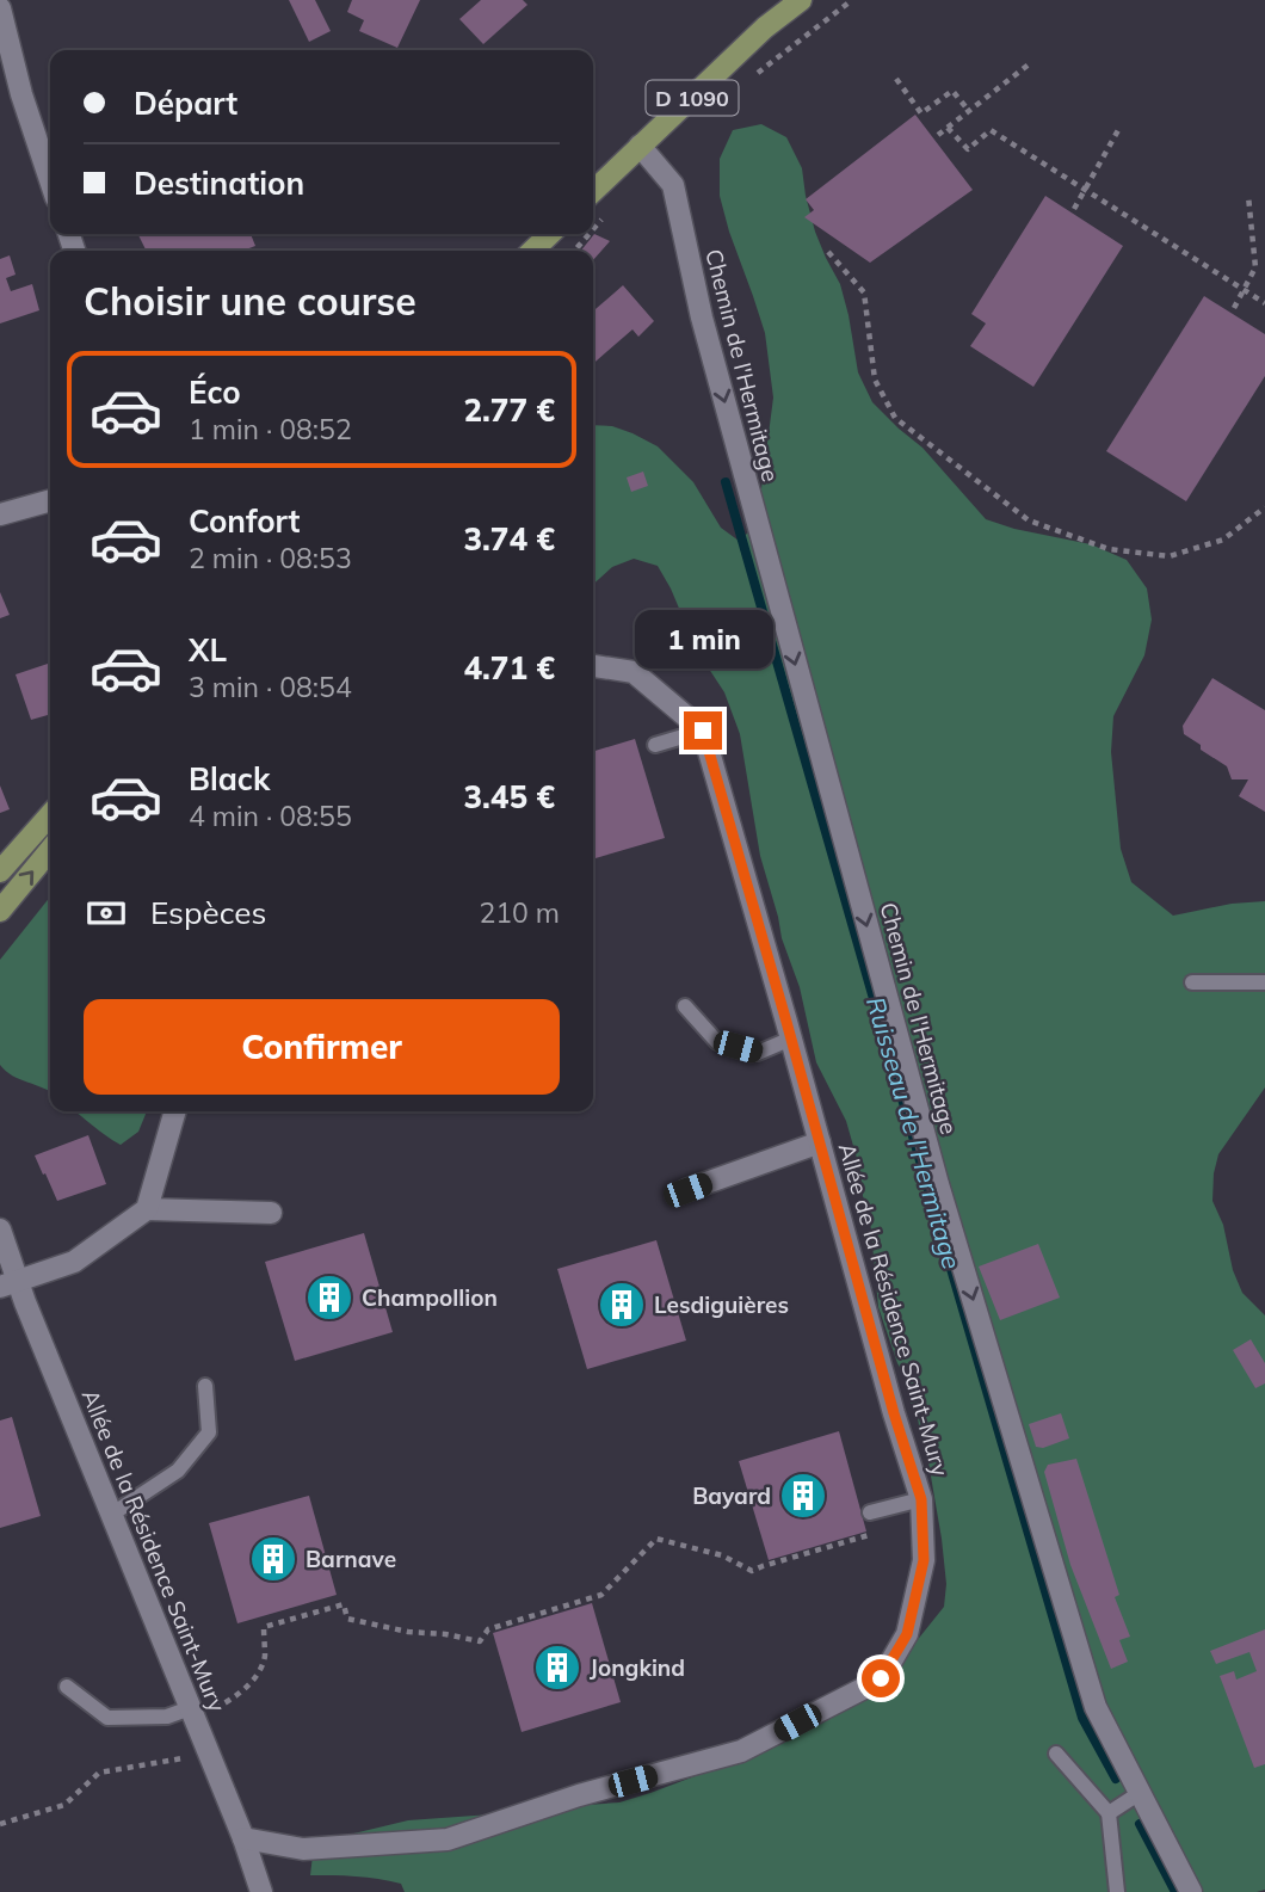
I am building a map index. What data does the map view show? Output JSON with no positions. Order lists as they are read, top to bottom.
{
  "streets": {
    "main road": ["D 1090"],
    "street": ["Chemin de l'Hermitage", "Allée de la Résidence Saint-Mury"]
  },
  "crossings": [
    ["D 1090", "Chemin de l'Hermitage"]
  ],
  "one_way": ["Chemin de l'Hermitage"],
  "water": ["Ruisseau de l'Hermitage"],
  "places": {
    "building": [
      "Champollion",
      "Lesdiguières",
      "Bayard",
      "Barnave",
      "Jongkind"
    ]
  },
  "page": {
    "banner": ["Départ", "Destination"],
    "heading": "Choisir une course",
    "list": [
      {
        "name": "Éco",
        "note": "1 min · 08:52",
        "value": "2.77 €"
      },
      {
        "name": "Confort",
        "note": "2 min · 08:53",
        "value": "3.74 €"
      },
      {
        "name": "XL",
        "note": "3 min · 08:54",
        "value": "4.71 €"
      },
      {
        "name": "Black",
        "note": "4 min · 08:55",
        "value": "3.45 €"
      }
    ],
    "bubble": "1 min",
    "pay": ["Espèces", "210 m"],
    "buttons": "Confirmer"
  }
}
